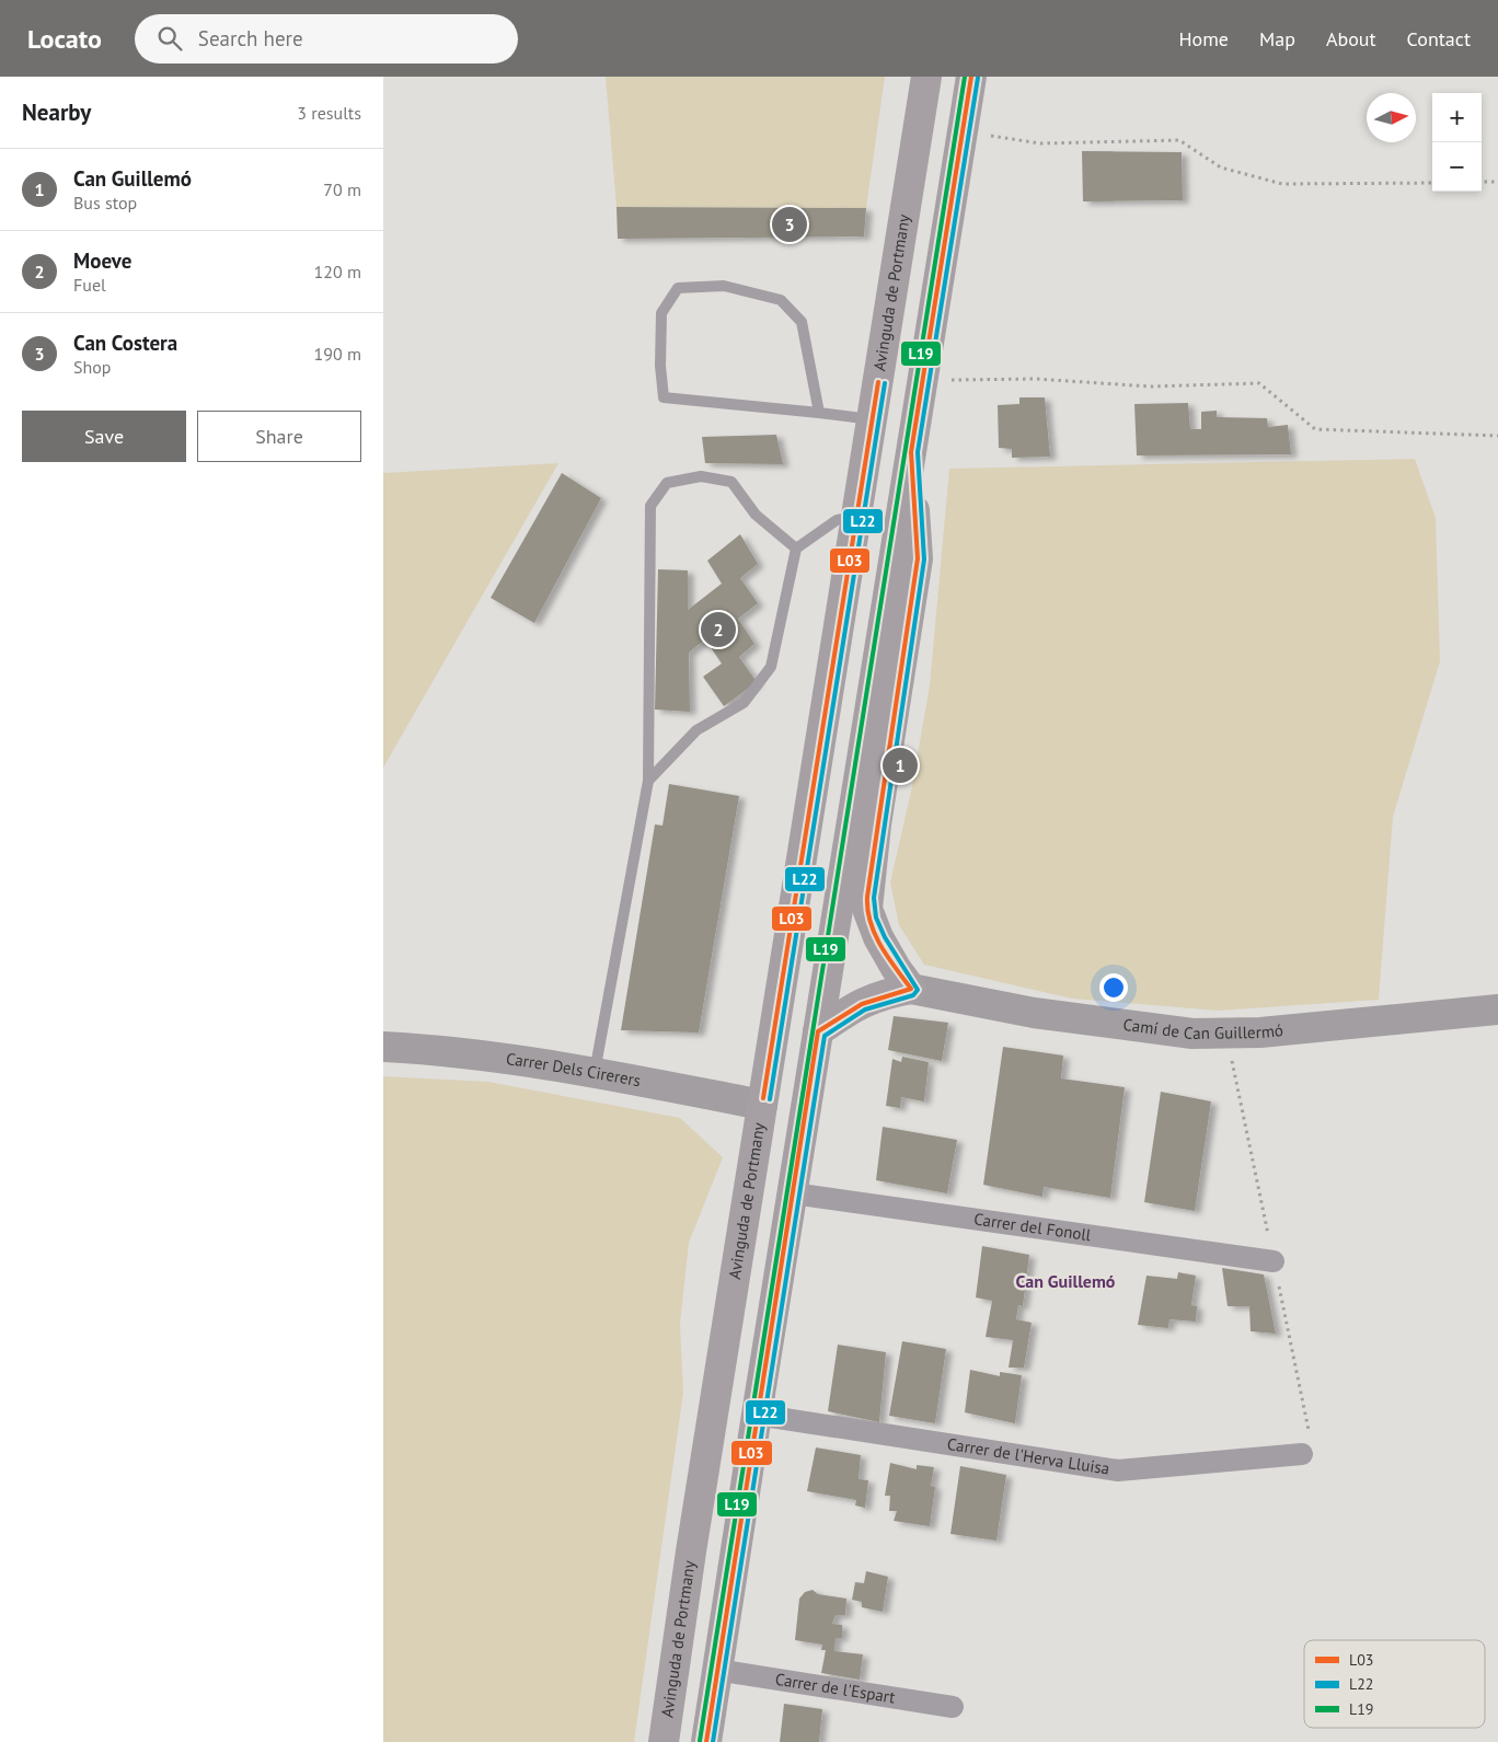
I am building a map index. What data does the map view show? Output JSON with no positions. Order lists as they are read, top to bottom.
{
  "streets": {
    "main road": ["Avinguda de Portmany"],
    "street": [
      "Camí de Can Guillermó",
      "Carrer Dels Cirerers",
      "Carrer del Fonoll",
      "Carrer de l'Herva Lluisa",
      "Carrer de l'Espart"
    ]
  },
  "crossings": [
    ["Avinguda de Portmany", "Carrer Dels Cirerers"]
  ],
  "districts": ["Can Guillemó"],
  "lines": ["transit line L03", "transit line L19", "transit line L22"],
  "legend": ["L03", "L22", "L19"],
  "north": "right",
  "page": {
    "header": "Locato",
    "search": "Search here",
    "nav": [
      "Home",
      "Map",
      "About",
      "Contact"
    ],
    "heading": ["Nearby", "3 results"],
    "map_buttons": ["+", "−"],
    "list": [
      {
        "mark": "1",
        "name": "Can Guillemó",
        "note": "Bus stop",
        "value": "70 m"
      },
      {
        "mark": "2",
        "name": "Moeve",
        "note": "Fuel",
        "value": "120 m"
      },
      {
        "mark": "3",
        "name": "Can Costera",
        "note": "Shop",
        "value": "190 m"
      }
    ],
    "pins": ["3", "2", "1"],
    "buttons": ["Save", "Share"]
  }
}
